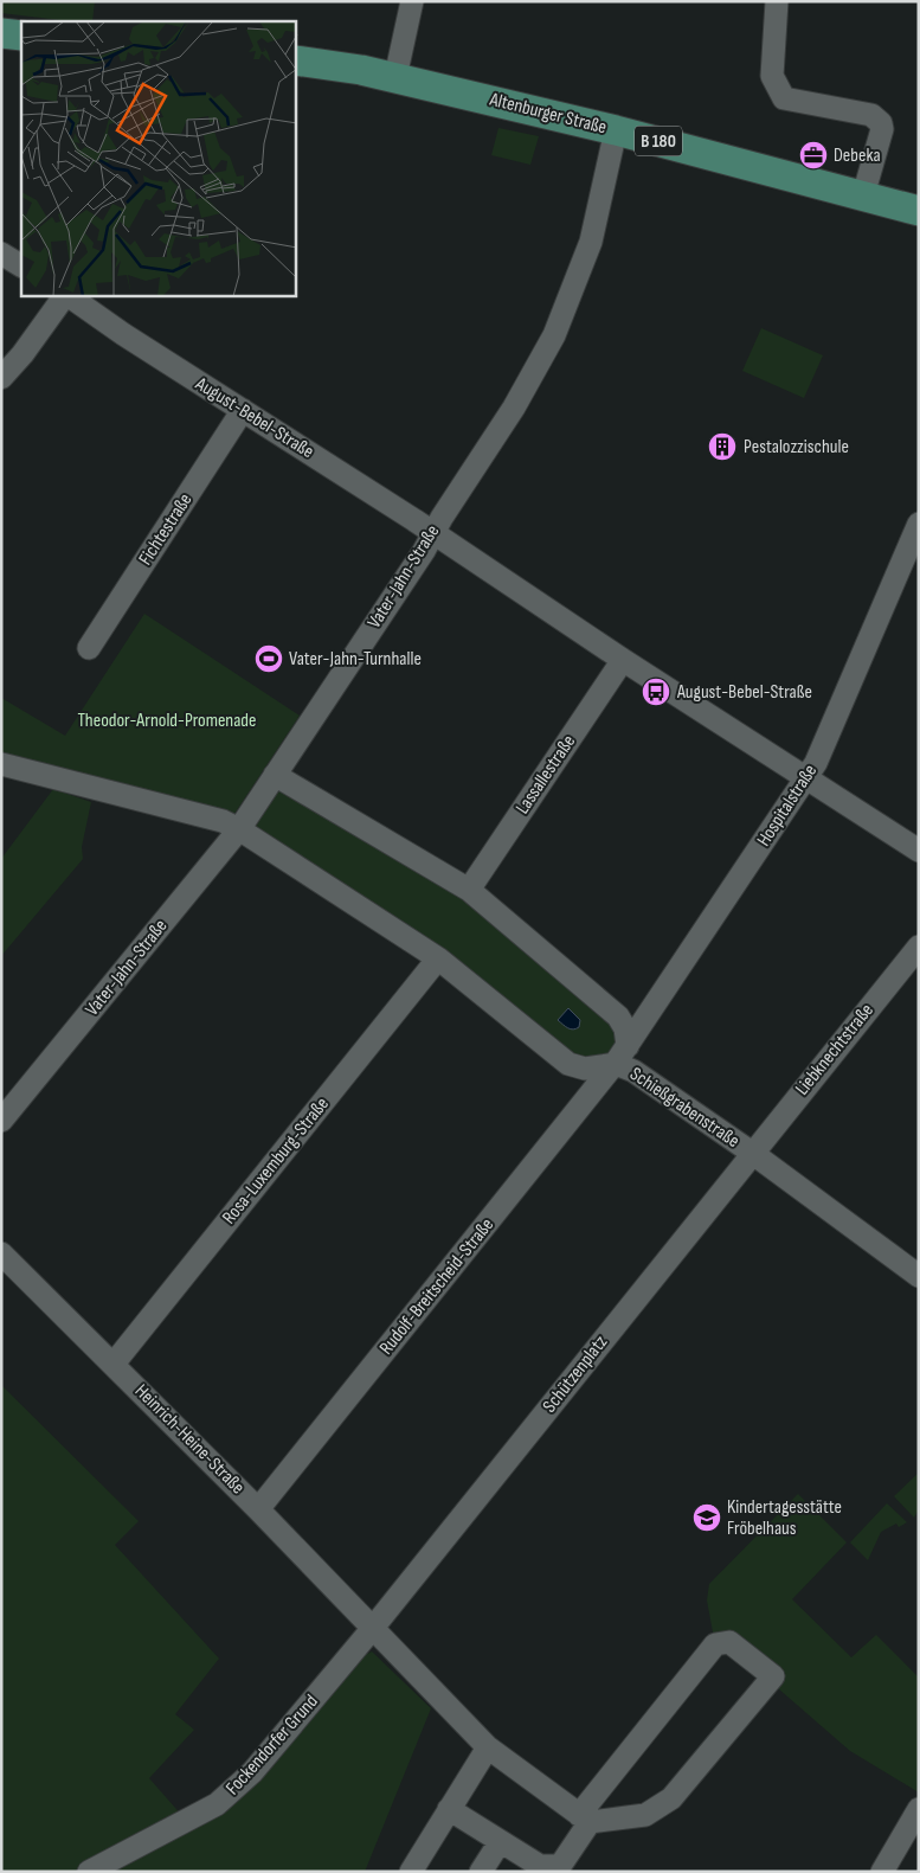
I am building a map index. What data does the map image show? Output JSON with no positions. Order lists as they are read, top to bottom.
{
  "streets": {
    "main road": ["Altenburger Straße", "B 180"],
    "street": [
      "August-Bebel-Straße",
      "Fichtestraße",
      "Vater-Jahn-Straße",
      "Lassallestraße",
      "Hospitalstraße",
      "Liebknechtstraße",
      "Schießgrabenstraße",
      "Rosa-Luxemburg-Straße",
      "Rudolf-Breitscheid-Straße",
      "Schützenplatz",
      "Heinrich-Heine-Straße",
      "Fockendorfer Grund"
    ]
  },
  "crossings": [
    ["Altenburger Straße", "Vater-Jahn-Straße"],
    ["August-Bebel-Straße", "Fichtestraße"],
    ["August-Bebel-Straße", "Vater-Jahn-Straße"],
    ["August-Bebel-Straße", "Lassallestraße"],
    ["August-Bebel-Straße", "Hospitalstraße"],
    ["Hospitalstraße", "Schießgrabenstraße"],
    ["Hospitalstraße", "Rudolf-Breitscheid-Straße"],
    ["Liebknechtstraße", "Schießgrabenstraße"],
    ["Liebknechtstraße", "Schützenplatz"],
    ["Schießgrabenstraße", "Rudolf-Breitscheid-Straße"],
    ["Schießgrabenstraße", "Schützenplatz"],
    ["Rosa-Luxemburg-Straße", "Heinrich-Heine-Straße"],
    ["Rudolf-Breitscheid-Straße", "Heinrich-Heine-Straße"],
    ["Schützenplatz", "Heinrich-Heine-Straße"],
    ["Schützenplatz", "Fockendorfer Grund"],
    ["Heinrich-Heine-Straße", "Fockendorfer Grund"]
  ],
  "parks": ["Theodor-Arnold-Promenade"],
  "places": {
    "office": ["Debeka"],
    "building": ["Pestalozzischule"],
    "sports": ["Vater-Jahn-Turnhalle"],
    "bus stop": ["August-Bebel-Straße"],
    "school or university": ["Kindertagesstätte Fröbelhaus"]
  }
}
